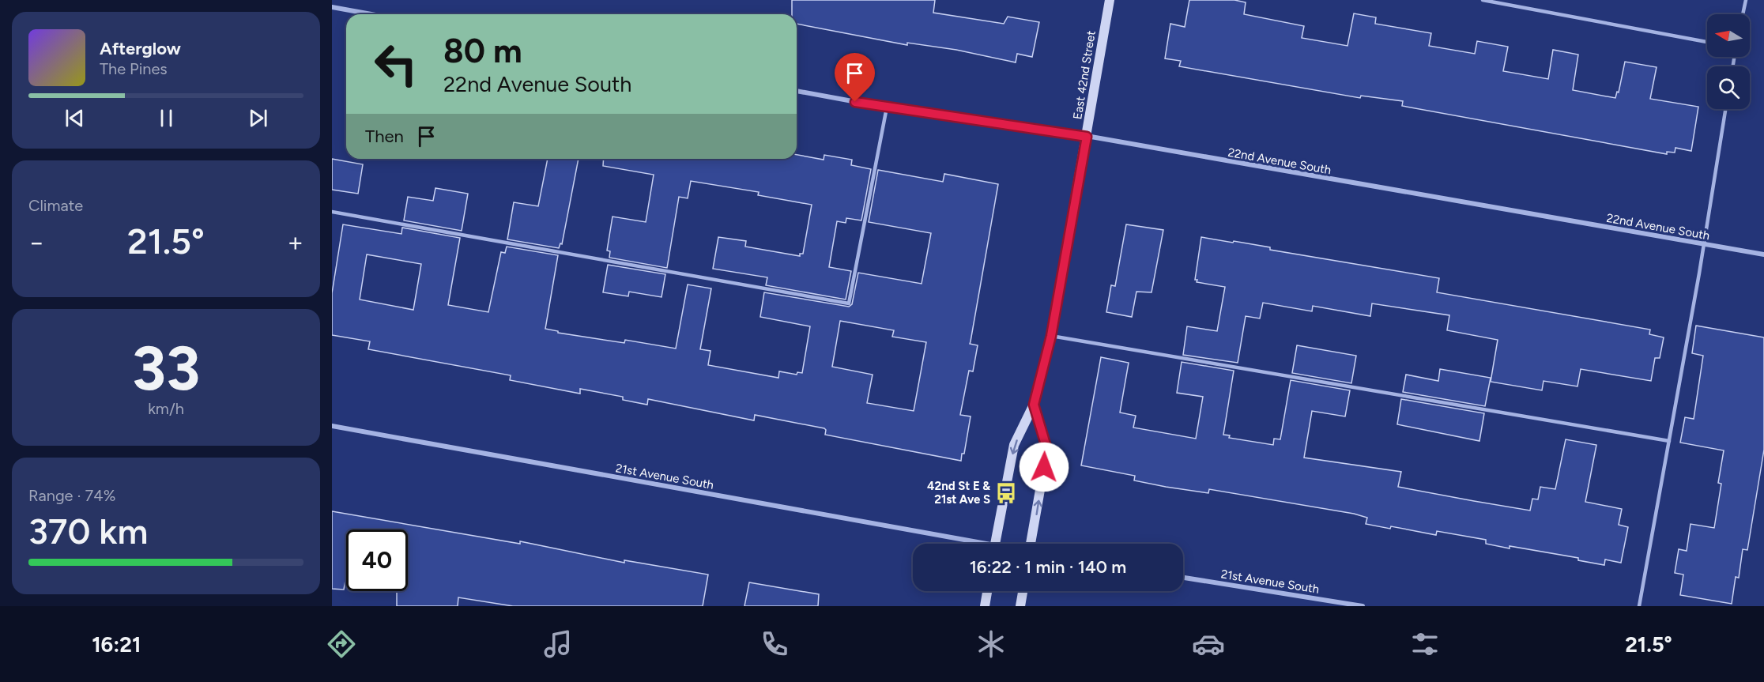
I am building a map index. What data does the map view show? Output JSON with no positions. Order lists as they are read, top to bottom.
{
  "streets": {
    "street": ["East 42nd Street", "22nd Avenue South", "21st Avenue South"]
  },
  "crossings": [
    ["East 42nd Street", "22nd Avenue South"]
  ],
  "places": {
    "bus stop": ["42nd St E & 21st Ave S"]
  },
  "north": "left",
  "page": {
    "turn": ["80 m", "22nd Avenue South"],
    "song": ["Afterglow", "The Pines"],
    "then": "Then",
    "tile": [
      "Climate",
      ["33", "km/h"],
      ["Range · 74%", "370 km"]
    ],
    "heat": ["−", "21.5°", "+"],
    "limit": "40",
    "trip": "16:22 · 1 min · 140 m",
    "tabs": ["16:21", "21.5°"]
  }
}
